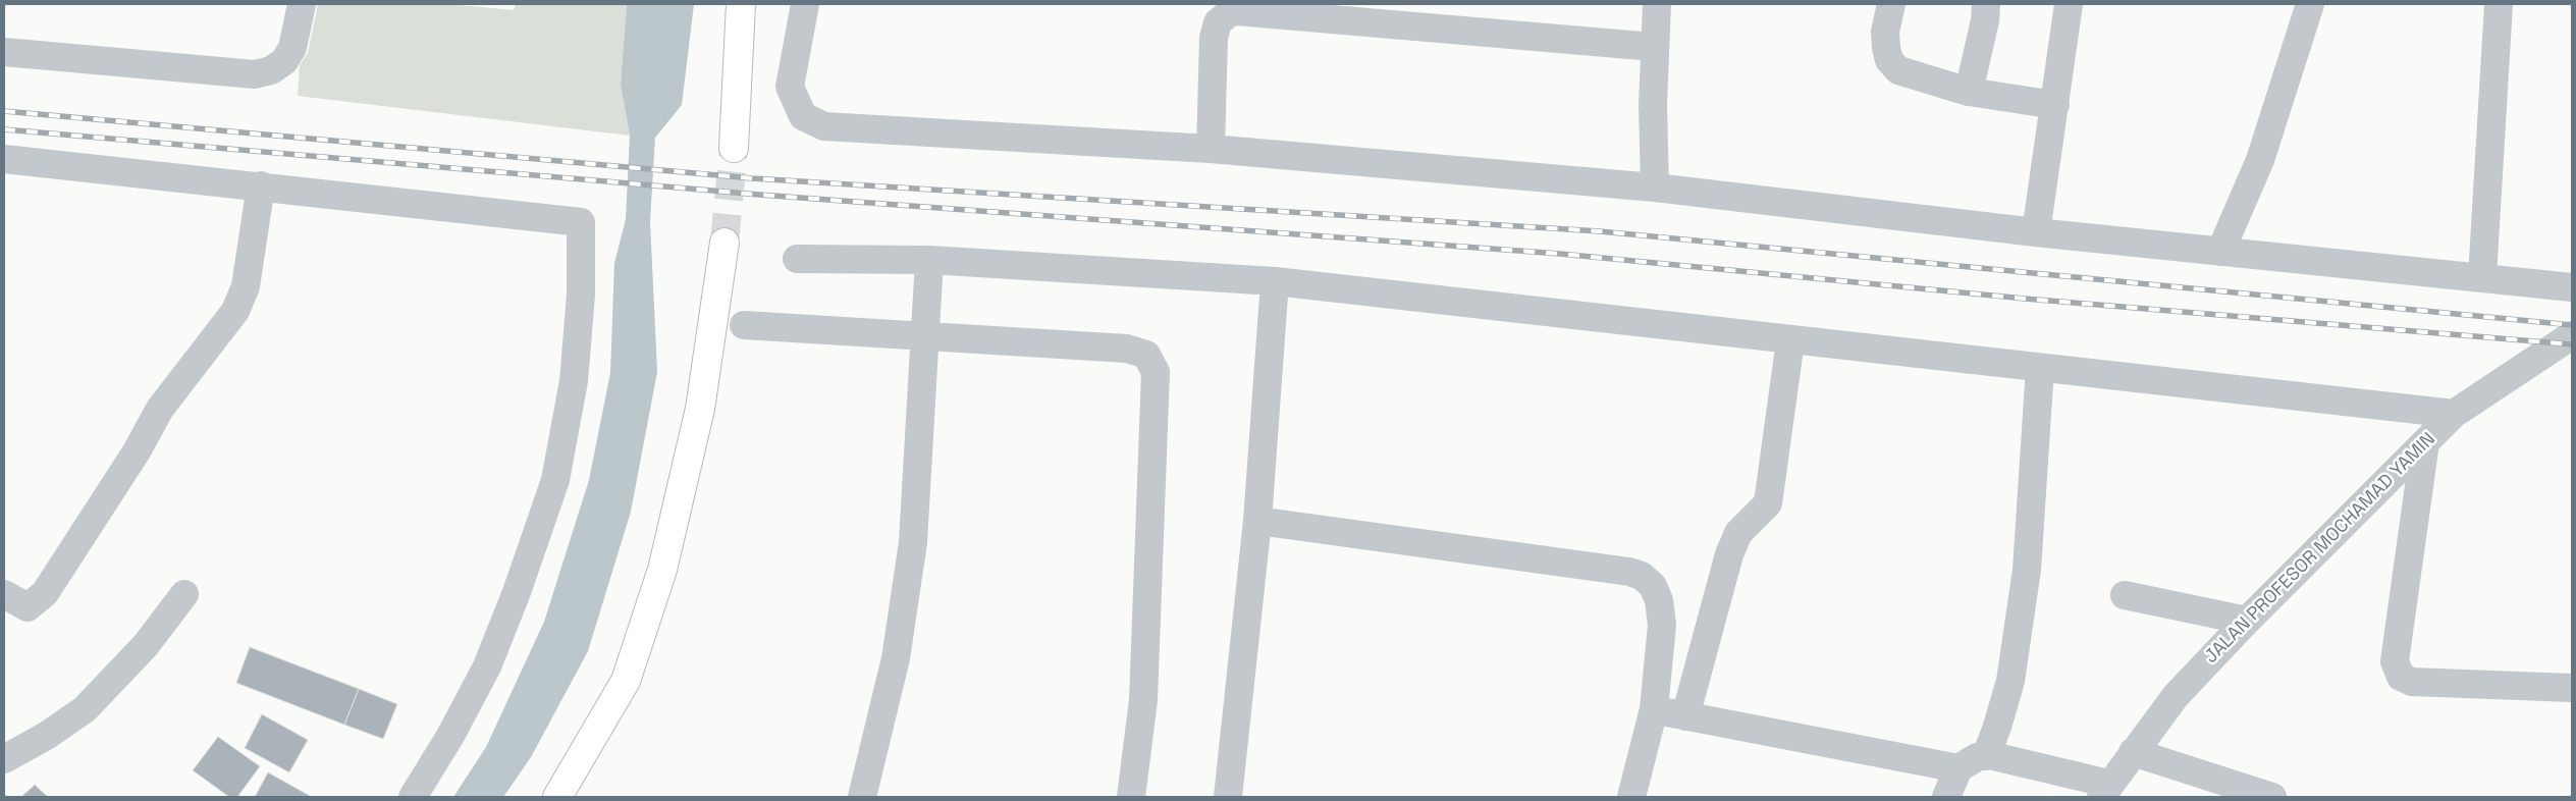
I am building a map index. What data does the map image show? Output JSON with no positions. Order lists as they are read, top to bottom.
{
  "streets": {
    "street": ["JALAN PROFESOR MOCHAMAD YAMIN"]
  }
}
